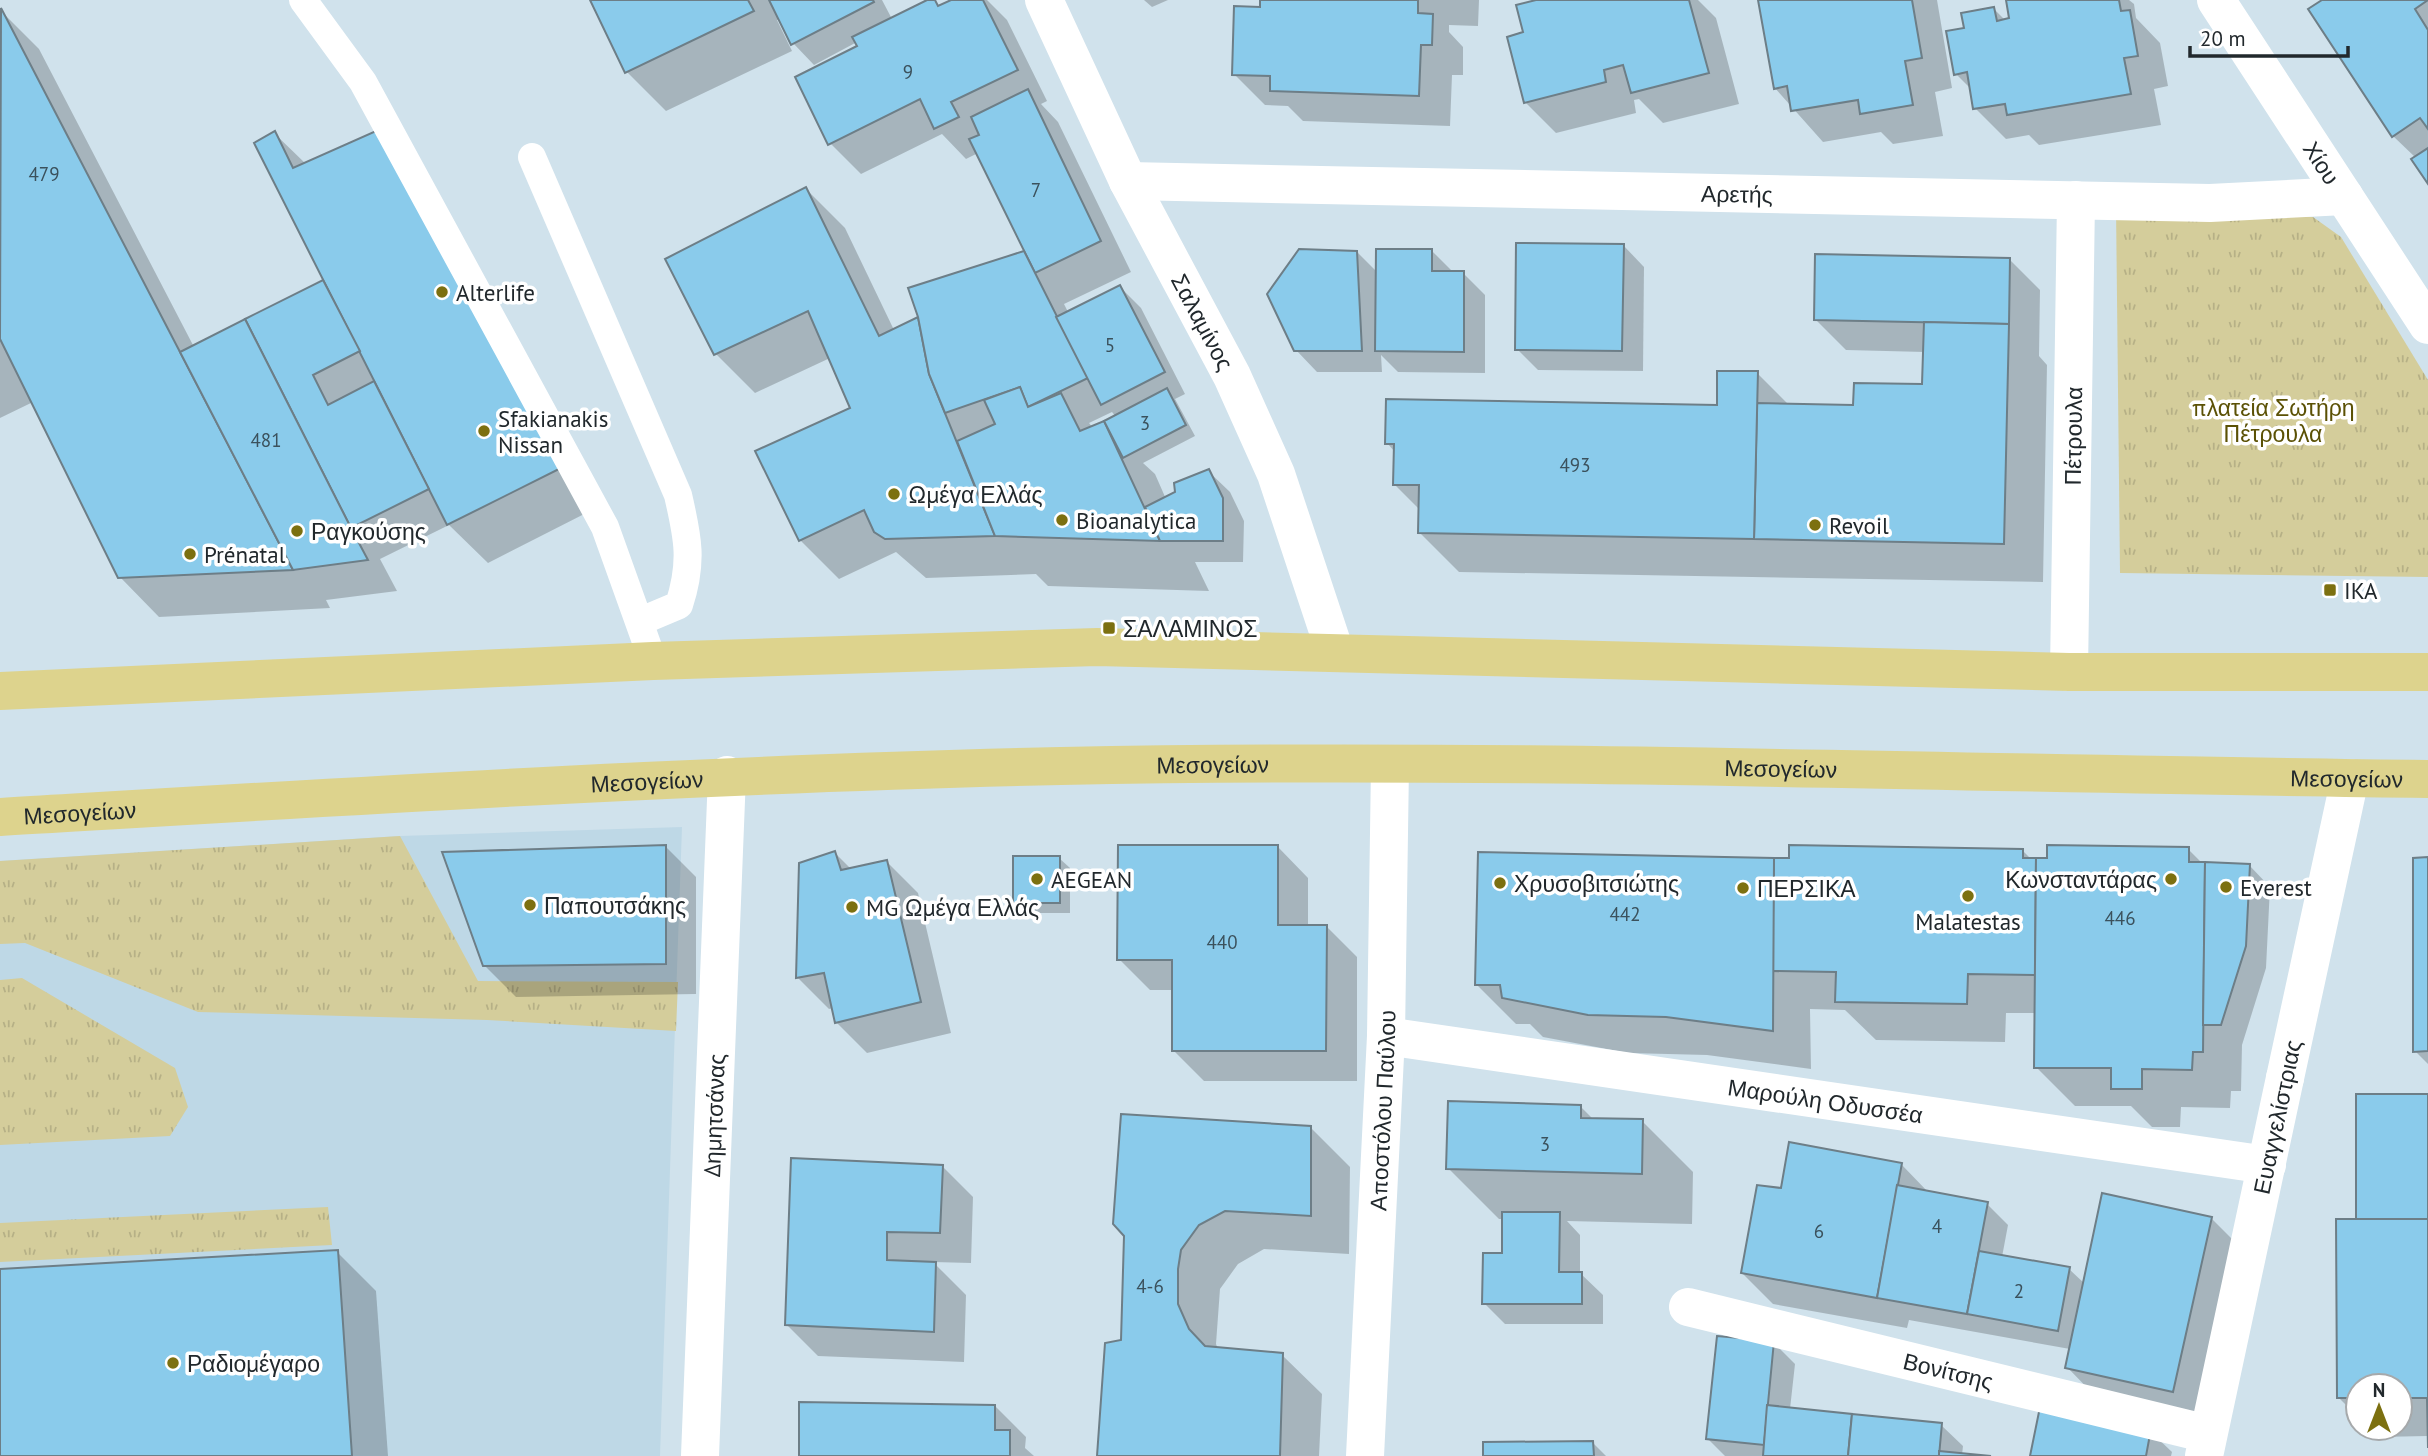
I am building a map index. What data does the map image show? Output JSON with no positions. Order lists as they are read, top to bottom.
{
  "streets": {
    "main road": ["Μεσογείων"],
    "street": [
      "Χίου",
      "Αρετής",
      "Σαλαμίνος",
      "Πέτρουλα",
      "Μαρούλη Οδυσσέα",
      "Αποστόλου Παύλου",
      "Δημητσάνας",
      "Ευαγγελίστριας",
      "Βονίτσης"
    ]
  },
  "crossings": [
    ["Χίου", "Αρετής"],
    ["Αρετής", "Σαλαμίνος"],
    ["Αρετής", "Πέτρουλα"],
    ["Μεσογείων", "Αποστόλου Παύλου"],
    ["Μεσογείων", "Δημητσάνας"],
    ["Μεσογείων", "Ευαγγελίστριας"],
    ["Μαρούλη Οδυσσέα", "Αποστόλου Παύλου"],
    ["Μαρούλη Οδυσσέα", "Ευαγγελίστριας"],
    ["Ευαγγελίστριας", "Βονίτσης"]
  ],
  "parks": ["πλατεία Σωτήρη Πέτρουλα"],
  "places": {
    "other": [
      "Alterlife",
      "Sfakianakis Nissan",
      "Ωμέγα Ελλάς",
      "Bioanalytica",
      "Revoil",
      "Ραγκούσης",
      "Prénatal",
      "AEGEAN",
      "Κωνσταντάρας",
      "Χρυσοβιτσιώτης",
      "Everest",
      "ΠΕΡΣΙΚΑ",
      "Malatestas",
      "Παπουτσάκης",
      "MG Ωμέγα Ελλάς",
      "Ραδιομέγαρο"
    ],
    "transit": ["IKA", "ΣΑΛΑΜΙΝΟΣ"]
  },
  "house_numbers": [
    "9",
    "479",
    "7",
    "5",
    "3",
    "481",
    "493",
    "442",
    "446",
    "440",
    "3",
    "4",
    "6",
    "4-6",
    "2"
  ],
  "scale_bar": "20 m",
  "north": "top"
}
